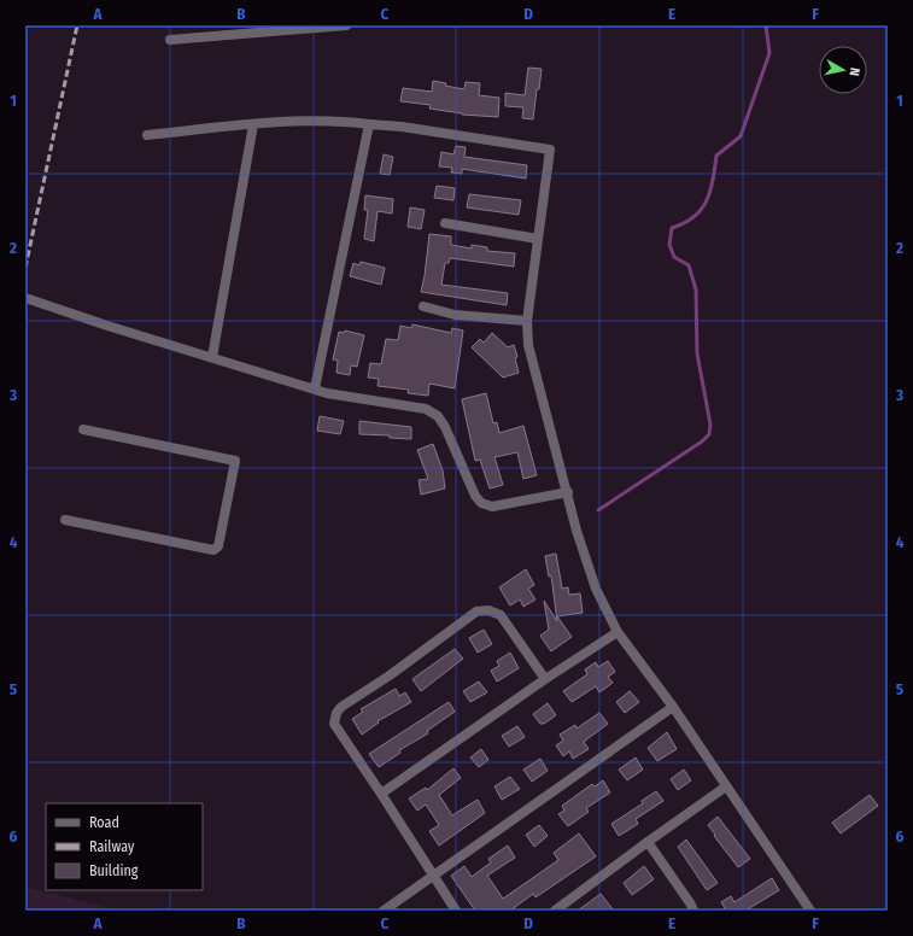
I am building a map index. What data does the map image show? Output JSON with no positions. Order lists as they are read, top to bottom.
{
  "legend": ["Road", "Railway", "Building"],
  "north": "right",
  "grid": {
    "columns": [
      "A",
      "B",
      "C",
      "D",
      "E",
      "F"
    ],
    "rows": [
      "1",
      "2",
      "3",
      "4",
      "5",
      "6"
    ]
  }
}
